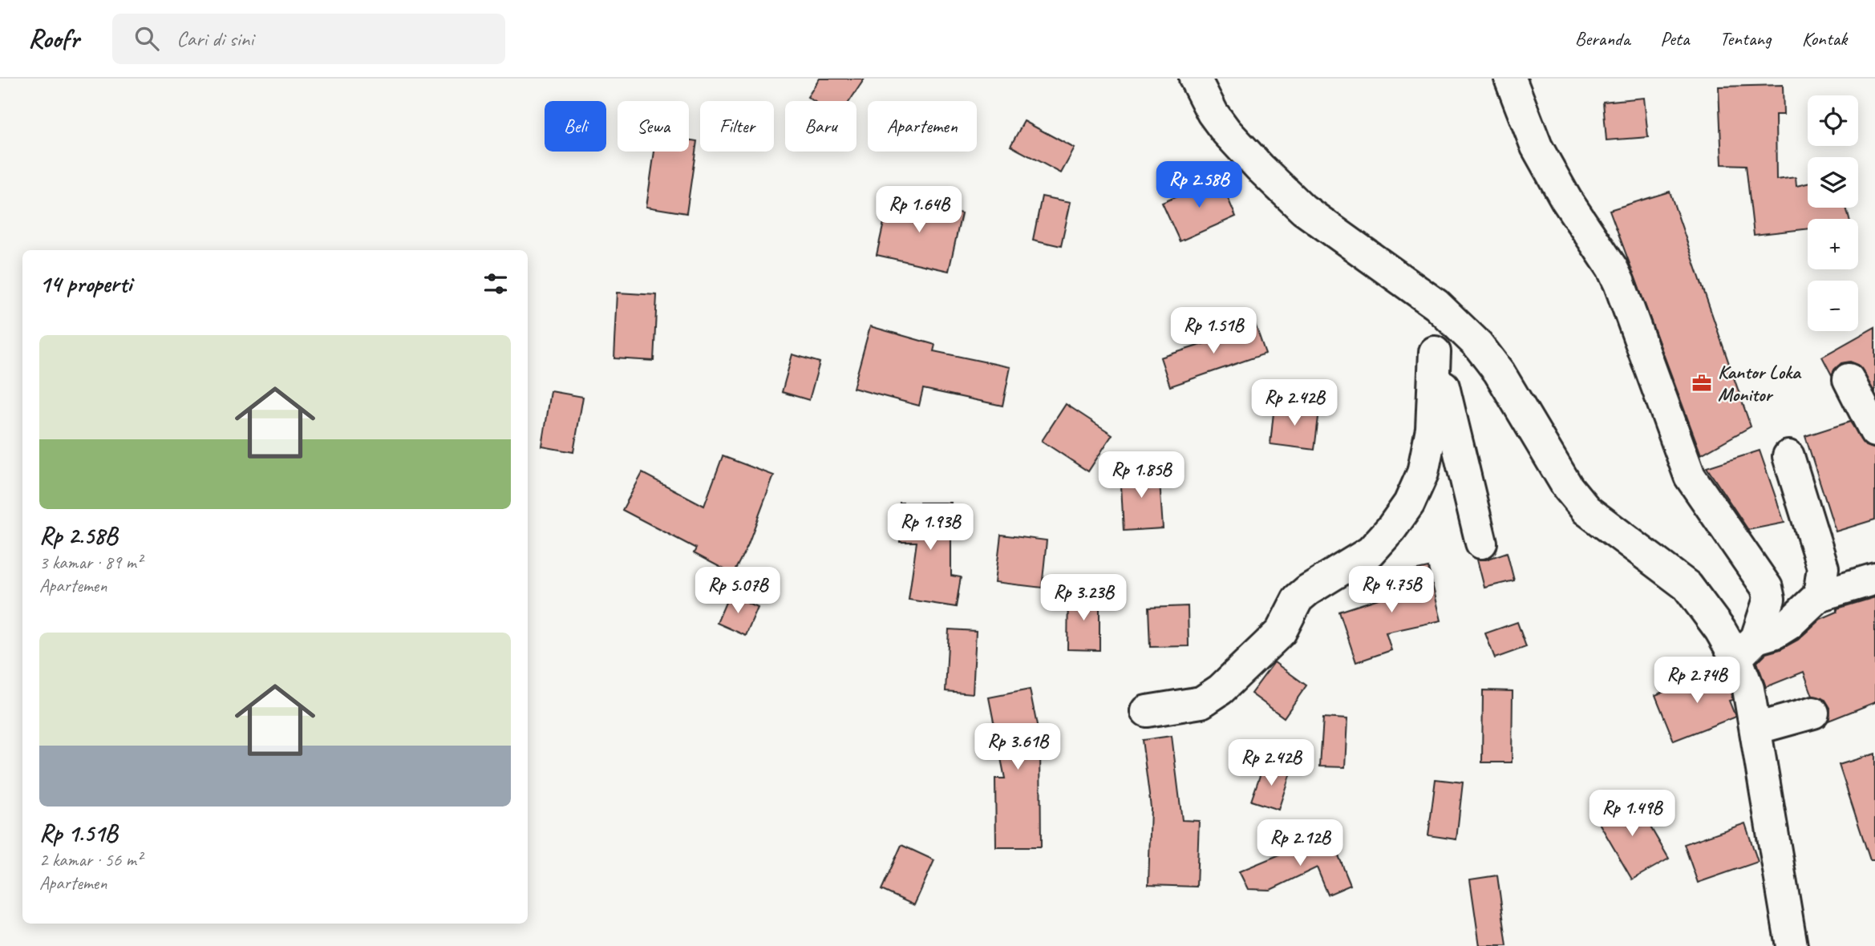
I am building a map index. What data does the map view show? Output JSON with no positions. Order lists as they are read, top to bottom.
{
  "places": {
    "office": ["Kantor Loka Monitor"]
  },
  "page": {
    "header": "Roofr",
    "search": "Cari di sini",
    "nav": [
      "Beranda",
      "Peta",
      "Tentang",
      "Kontak"
    ],
    "map_buttons": ["+", "−"],
    "chip": [
      "Beli",
      "Sewa",
      "Filter",
      "Baru",
      "Apartemen"
    ],
    "price": [
      "Rp 2.58B",
      "Rp 1.64B",
      "Rp 1.51B",
      "Rp 2.42B",
      "Rp 1.85B",
      "Rp 1.93B",
      "Rp 4.75B",
      "Rp 5.07B",
      "Rp 3.23B",
      "Rp 2.74B",
      "Rp 3.61B",
      "Rp 2.42B",
      "Rp 1.49B",
      "Rp 2.12B"
    ],
    "heading": "14 properti",
    "list": [
      {
        "name": "Rp 2.58B",
        "note": "3 kamar · 89 m² · Apartemen"
      },
      {
        "name": "Rp 1.51B",
        "note": "2 kamar · 56 m² · Apartemen"
      }
    ]
  }
}
